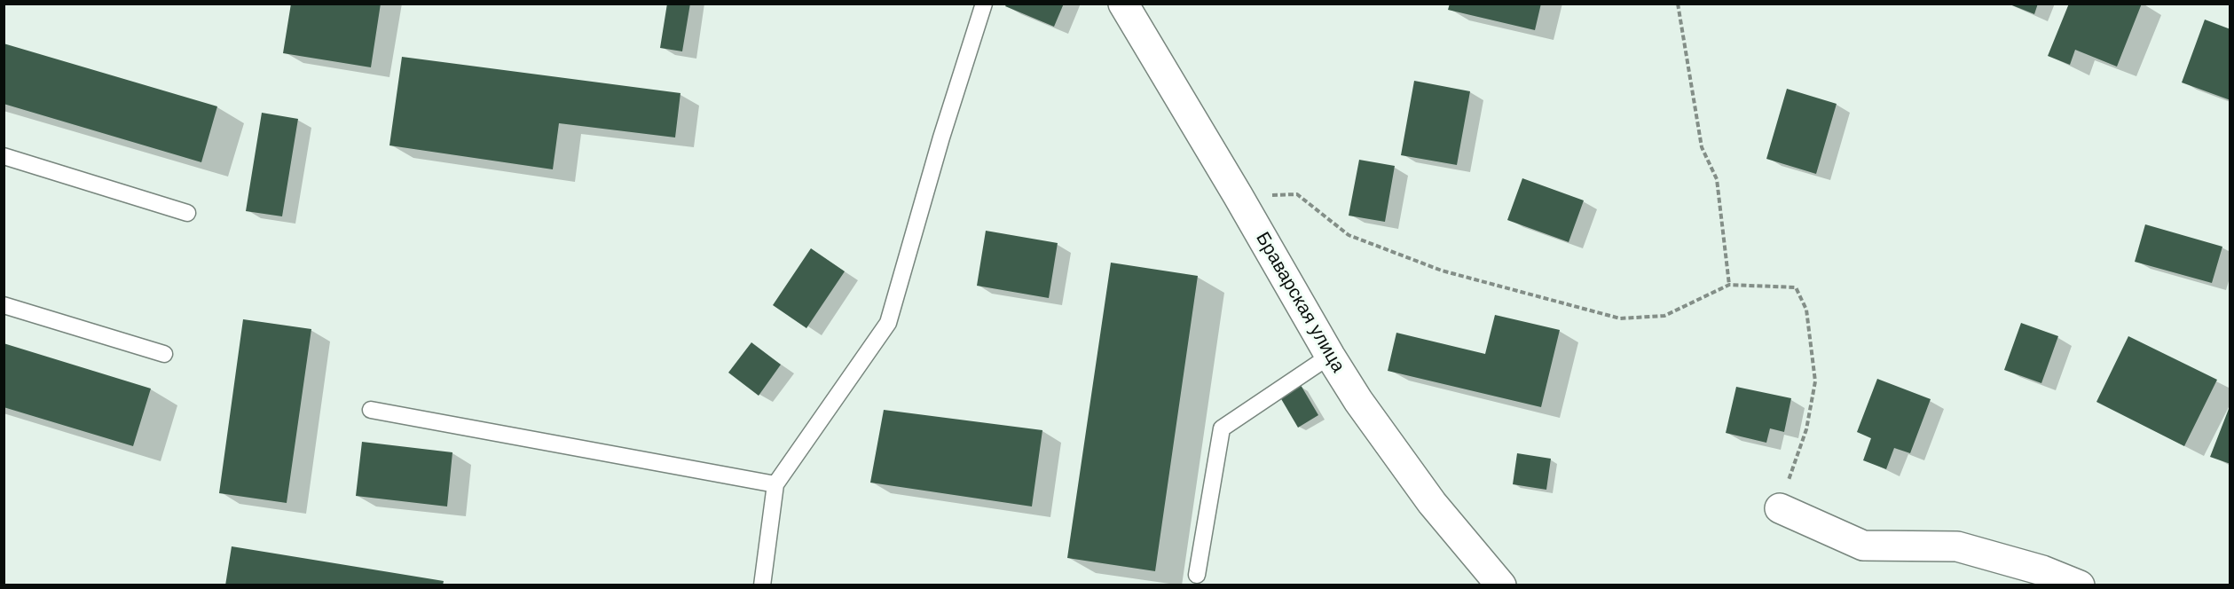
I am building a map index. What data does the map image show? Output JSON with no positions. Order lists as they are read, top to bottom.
{
  "streets": {
    "main road": ["Браварская улица"]
  }
}
